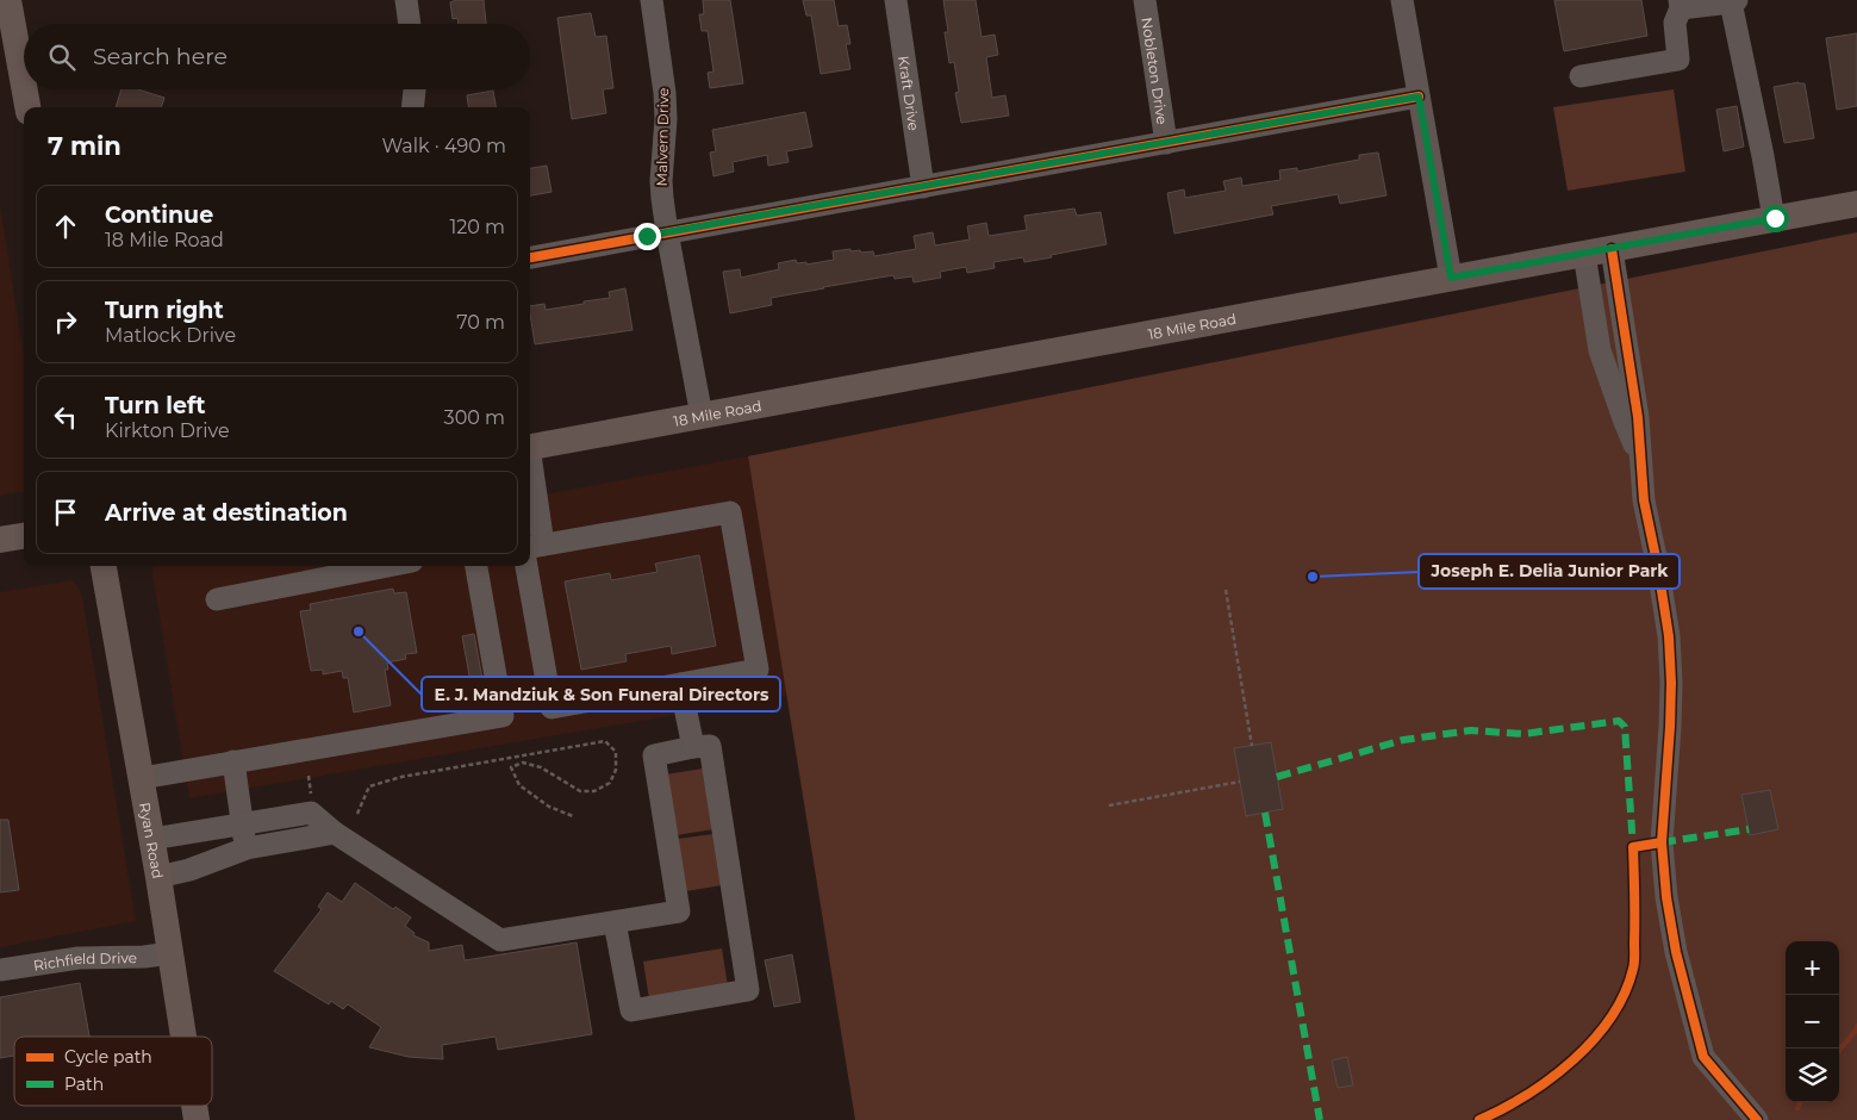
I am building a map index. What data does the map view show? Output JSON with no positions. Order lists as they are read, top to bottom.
{
  "streets": {
    "main road": ["18 Mile Road", "Ryan Road"],
    "street": [
      "Nobleton Drive",
      "Kraft Drive",
      "Malvern Drive",
      "Richfield Drive"
    ]
  },
  "crossings": [
    ["Malvern Drive", "18 Mile Road"],
    ["Ryan Road", "Richfield Drive"]
  ],
  "places": ["Joseph E. Delia Junior Park", "E. J. Mandziuk & Son Funeral Directors"],
  "legend": ["Cycle path", "Path"],
  "page": {
    "search": "Search here",
    "heading": ["7 min", "Walk · 490 m"],
    "list": [
      ["Continue", "18 Mile Road", "120 m"],
      ["Turn right", "Matlock Drive", "70 m"],
      ["Turn left", "Kirkton Drive", "300 m"],
      "Arrive at destination"
    ],
    "map_buttons": ["+", "−"]
  }
}
